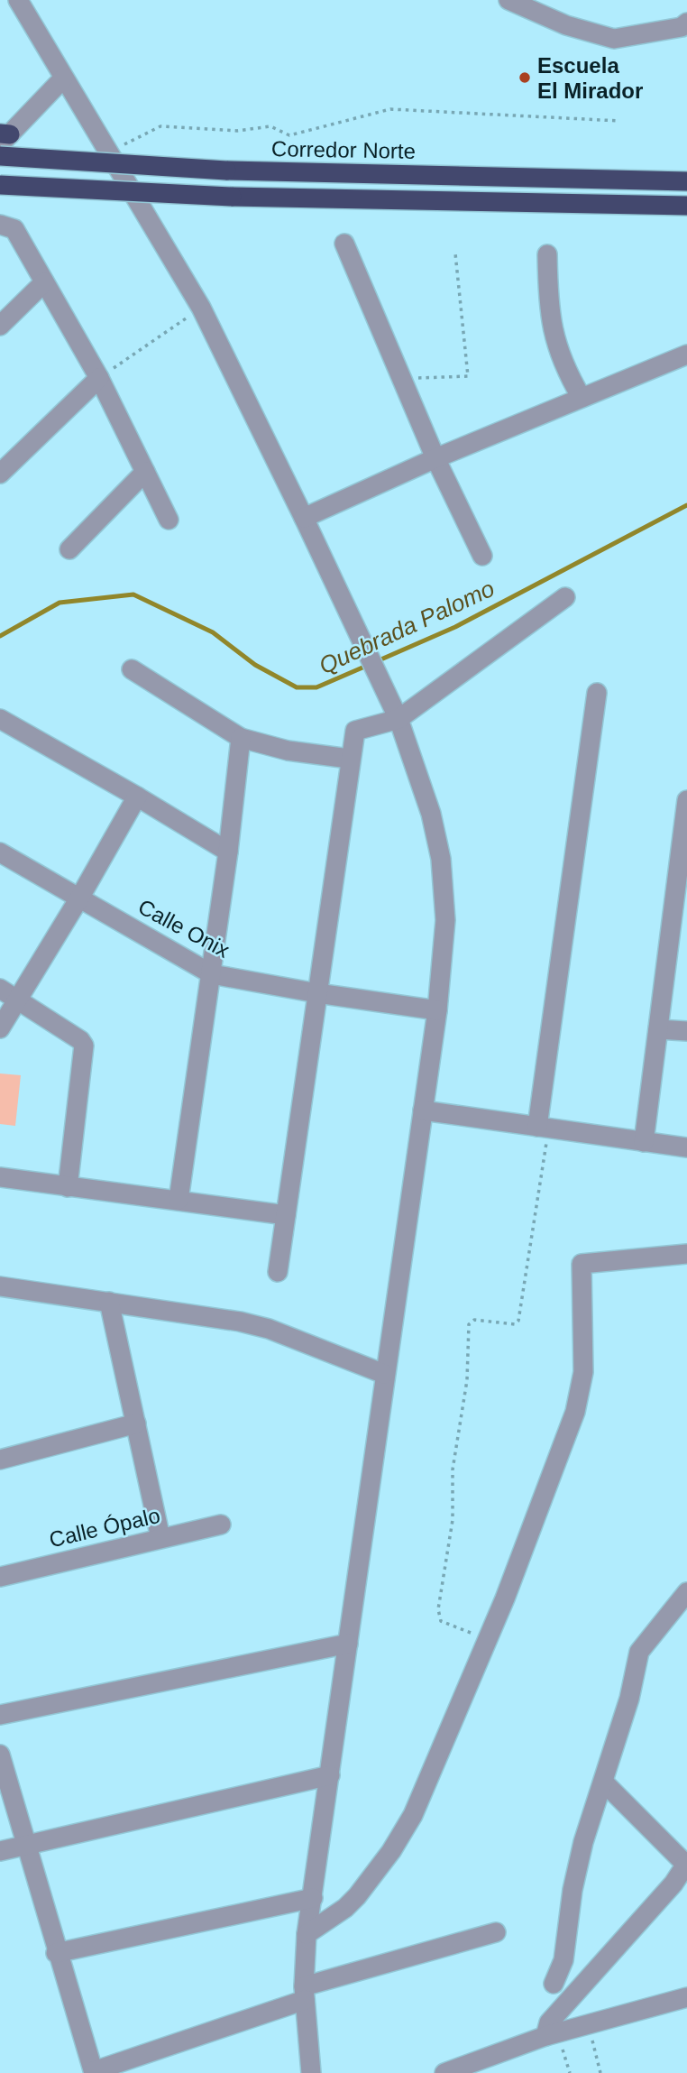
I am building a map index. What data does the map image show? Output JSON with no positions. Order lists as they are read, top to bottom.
{
  "streets": {
    "highway": ["Corredor Norte"],
    "street": ["Calle Onix", "Calle Ópalo"]
  },
  "water": ["Quebrada Palomo"],
  "places": ["Escuela El Mirador"]
}
